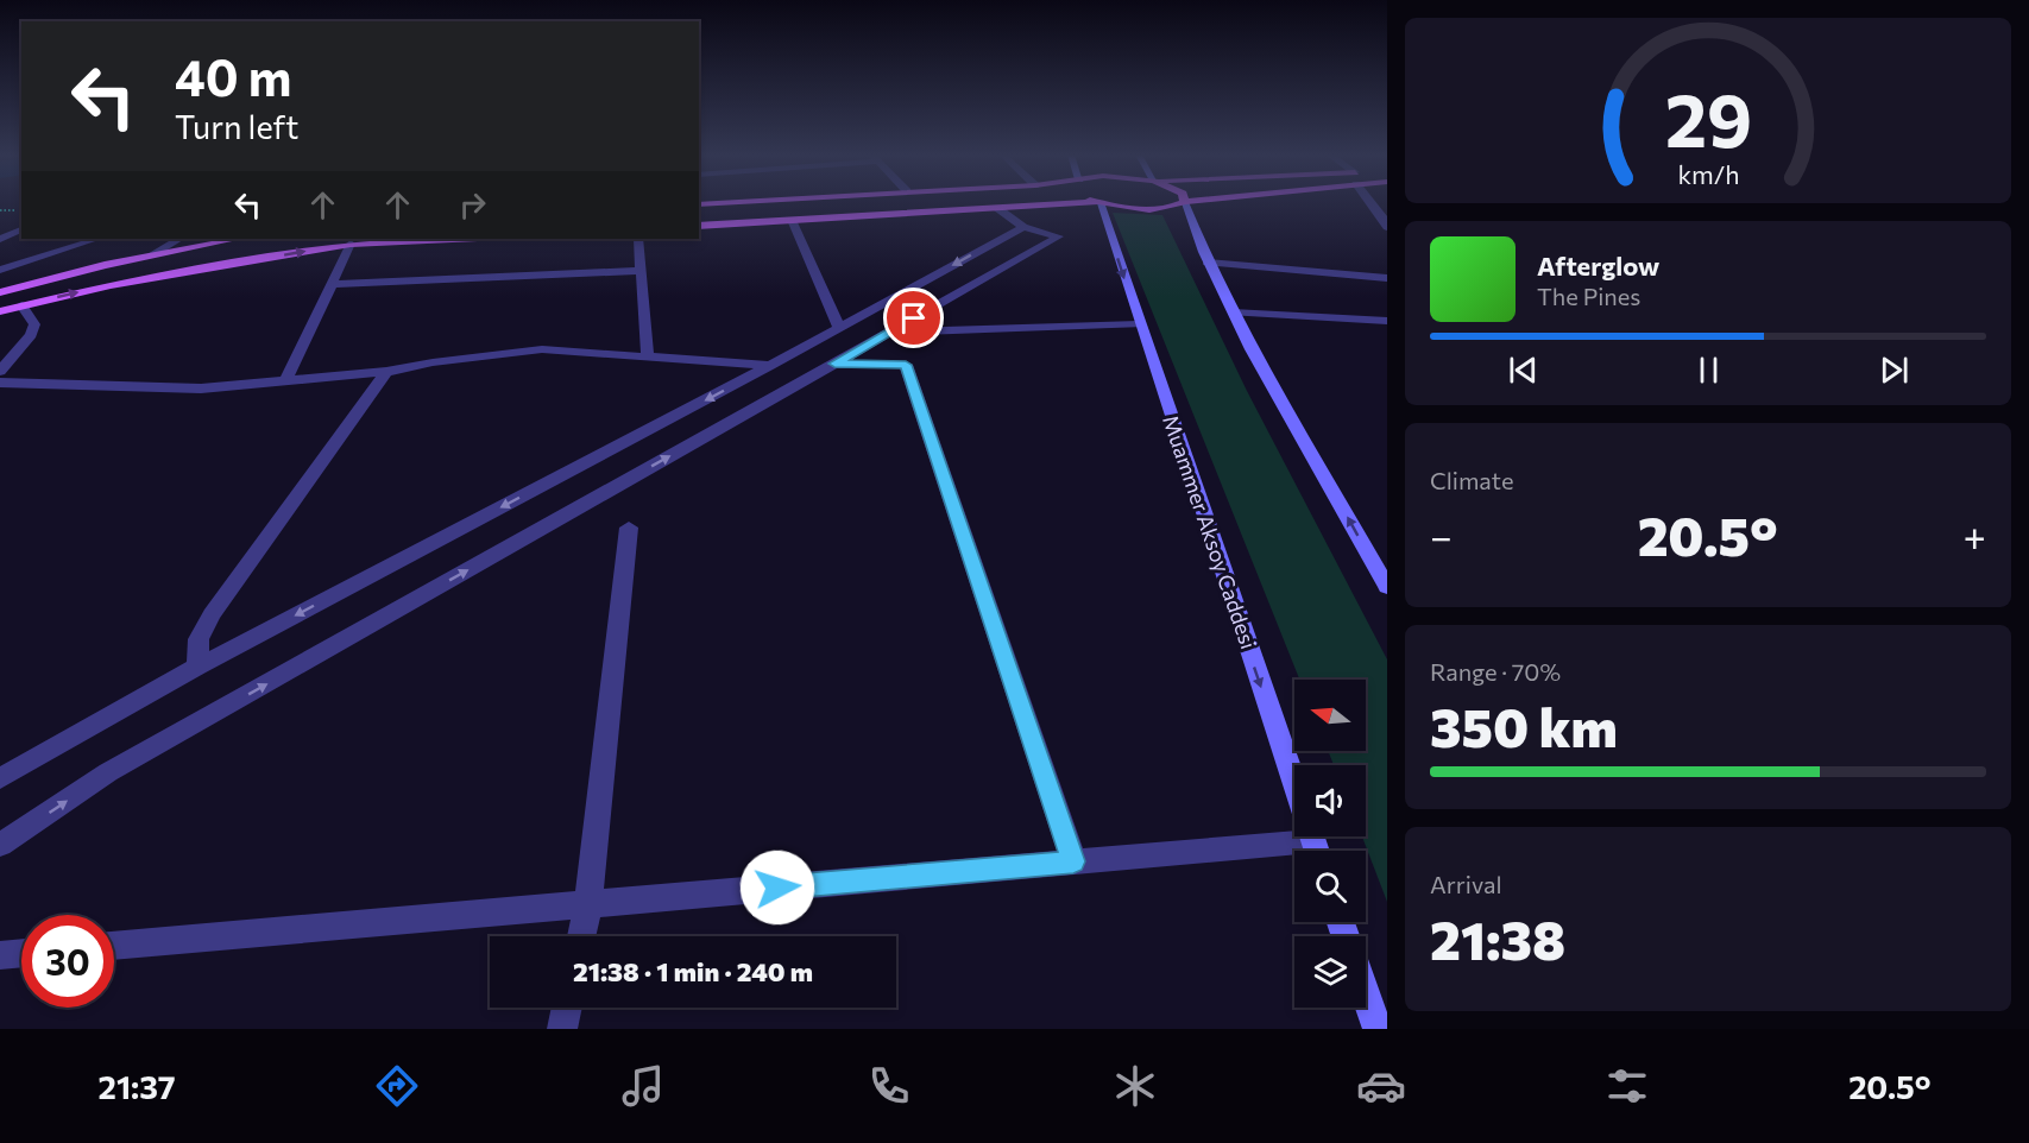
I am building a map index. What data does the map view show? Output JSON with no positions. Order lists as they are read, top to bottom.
{
  "streets": {
    "main road": ["Muammer Aksoy Caddesi"]
  },
  "north": "left",
  "page": {
    "turn": ["40 m", "Turn left"],
    "song": ["Afterglow", "The Pines"],
    "tile": [
      "Climate",
      ["Range · 70%", "350 km"],
      ["Arrival", "21:38"]
    ],
    "heat": ["−", "20.5°", "+"],
    "limit": "30",
    "trip": "21:38 · 1 min · 240 m",
    "tabs": ["21:37", "20.5°"],
    "gauge": ["29", "km/h"]
  }
}
